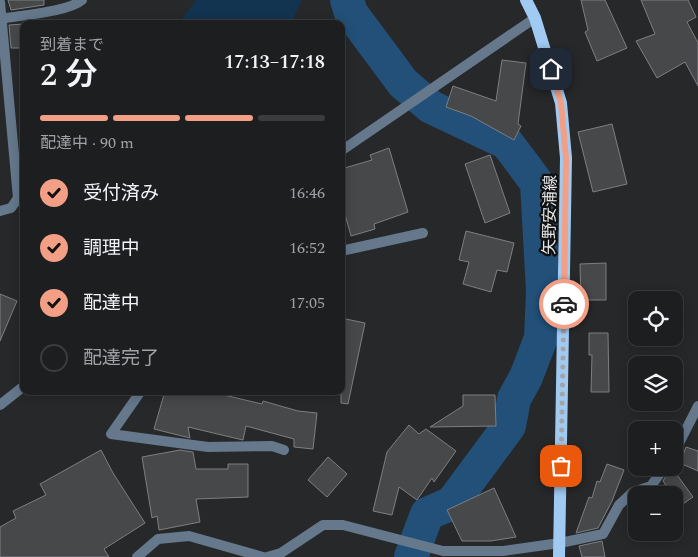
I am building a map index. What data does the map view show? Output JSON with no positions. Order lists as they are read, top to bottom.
{
  "streets": {
    "main road": ["矢野安浦線"]
  },
  "page": {
    "heading": ["2 分", "到着まで", "17:13–17:18"],
    "bar": "配達中 · 90 m",
    "list": [
      ["受付済み", "16:46"],
      ["調理中", "16:52"],
      ["配達中", "17:05"],
      "配達完了"
    ],
    "map_buttons": ["+", "−"]
  }
}
